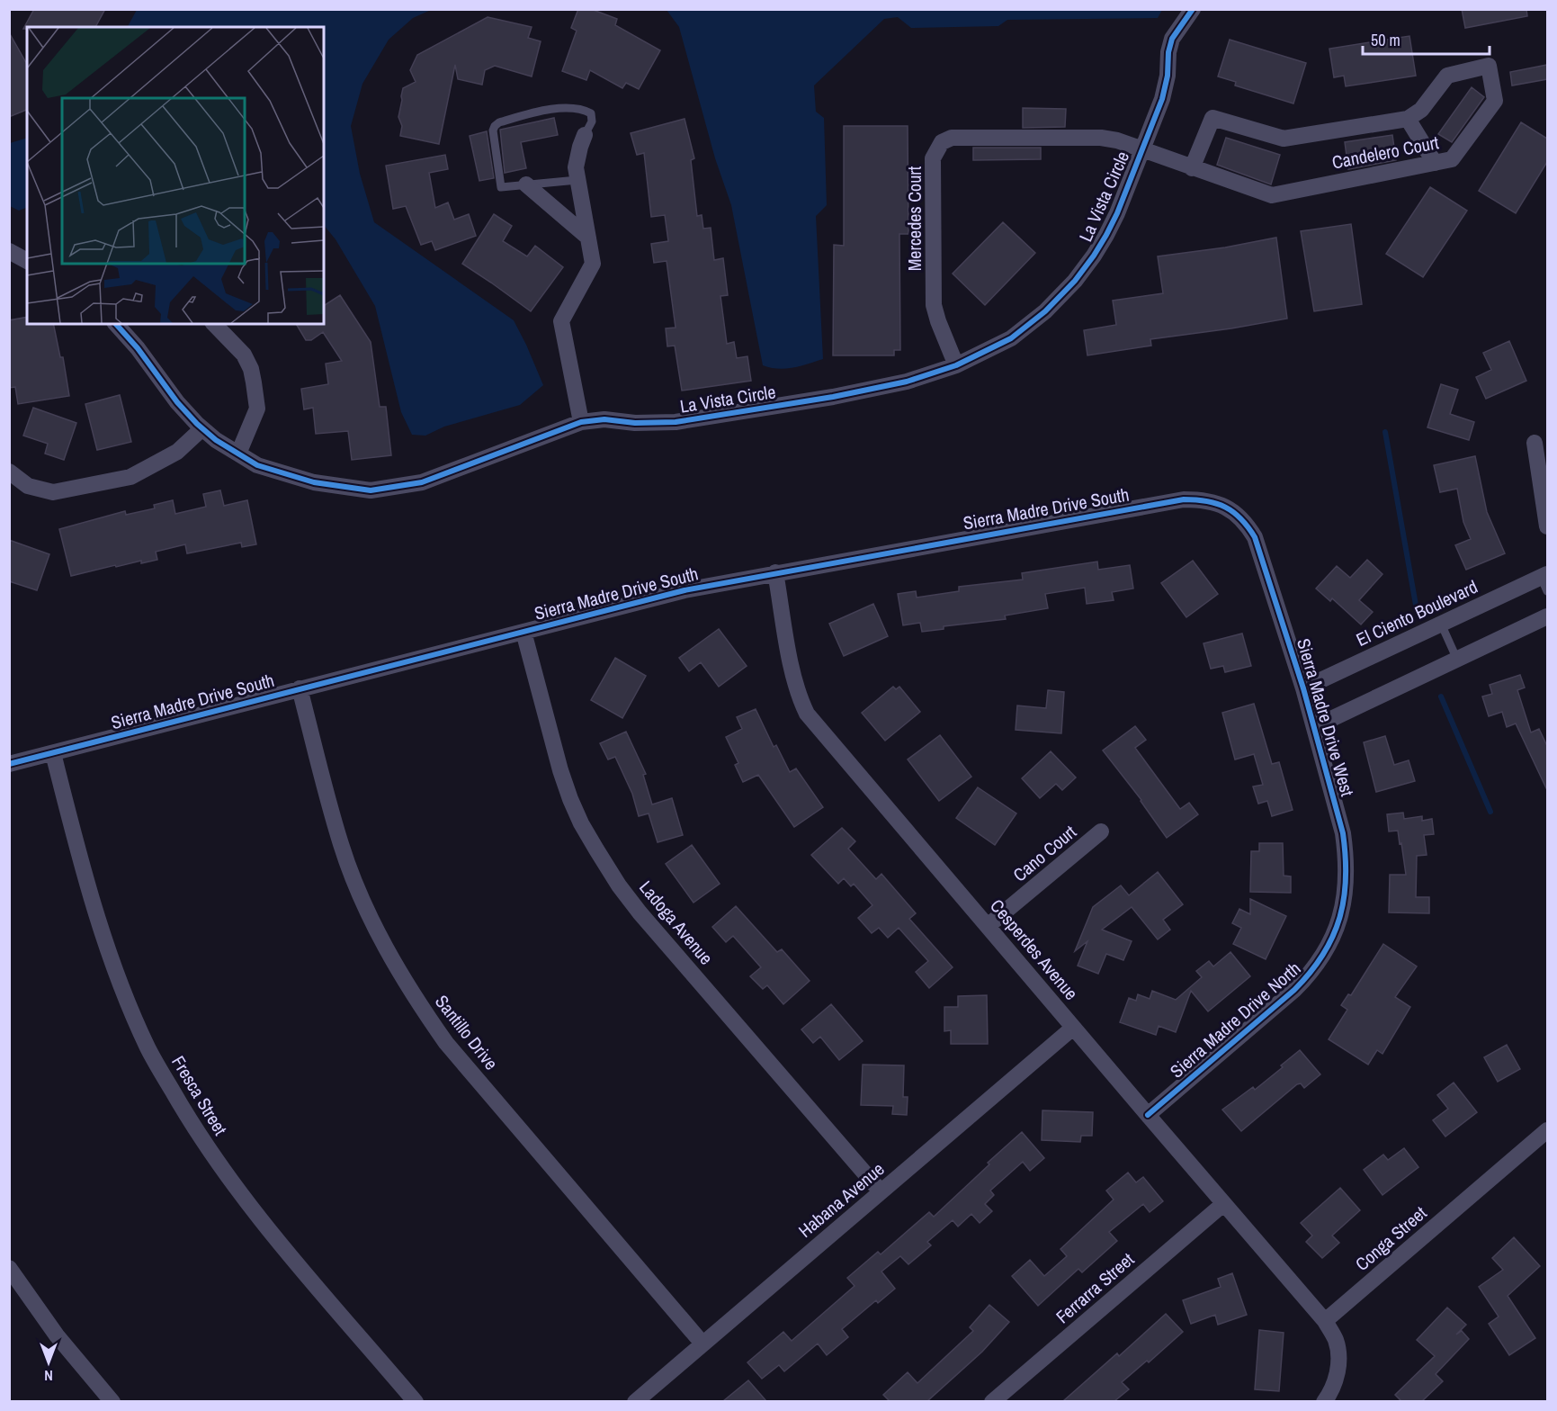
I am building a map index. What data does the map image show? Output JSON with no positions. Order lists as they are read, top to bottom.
{
  "streets": {
    "street": [
      "Candelero Court",
      "La Vista Circle",
      "Mercedes Court",
      "Sierra Madre Drive South",
      "El Ciento Boulevard",
      "Sierra Madre Drive West",
      "Cano Court",
      "Ladoga Avenue",
      "Cesperdes Avenue",
      "Sierra Madre Drive North",
      "Santillo Drive",
      "Fresca Street",
      "Habana Avenue",
      "Conga Street",
      "Ferrarra Street"
    ]
  },
  "crossings": [
    ["Candelero Court", "La Vista Circle"],
    ["Candelero Court", "Mercedes Court"],
    ["La Vista Circle", "Mercedes Court"],
    ["Sierra Madre Drive South", "Sierra Madre Drive West"],
    ["Sierra Madre Drive South", "Ladoga Avenue"],
    ["Sierra Madre Drive South", "Cesperdes Avenue"],
    ["Sierra Madre Drive South", "Santillo Drive"],
    ["Sierra Madre Drive South", "Fresca Street"],
    ["El Ciento Boulevard", "Sierra Madre Drive West"],
    ["Sierra Madre Drive West", "Sierra Madre Drive North"],
    ["Cano Court", "Cesperdes Avenue"],
    ["Ladoga Avenue", "Habana Avenue"],
    ["Cesperdes Avenue", "Sierra Madre Drive North"],
    ["Cesperdes Avenue", "Habana Avenue"],
    ["Cesperdes Avenue", "Conga Street"],
    ["Cesperdes Avenue", "Ferrarra Street"],
    ["Santillo Drive", "Habana Avenue"]
  ],
  "scale_bar": "50 m",
  "north": "bottom"
}
